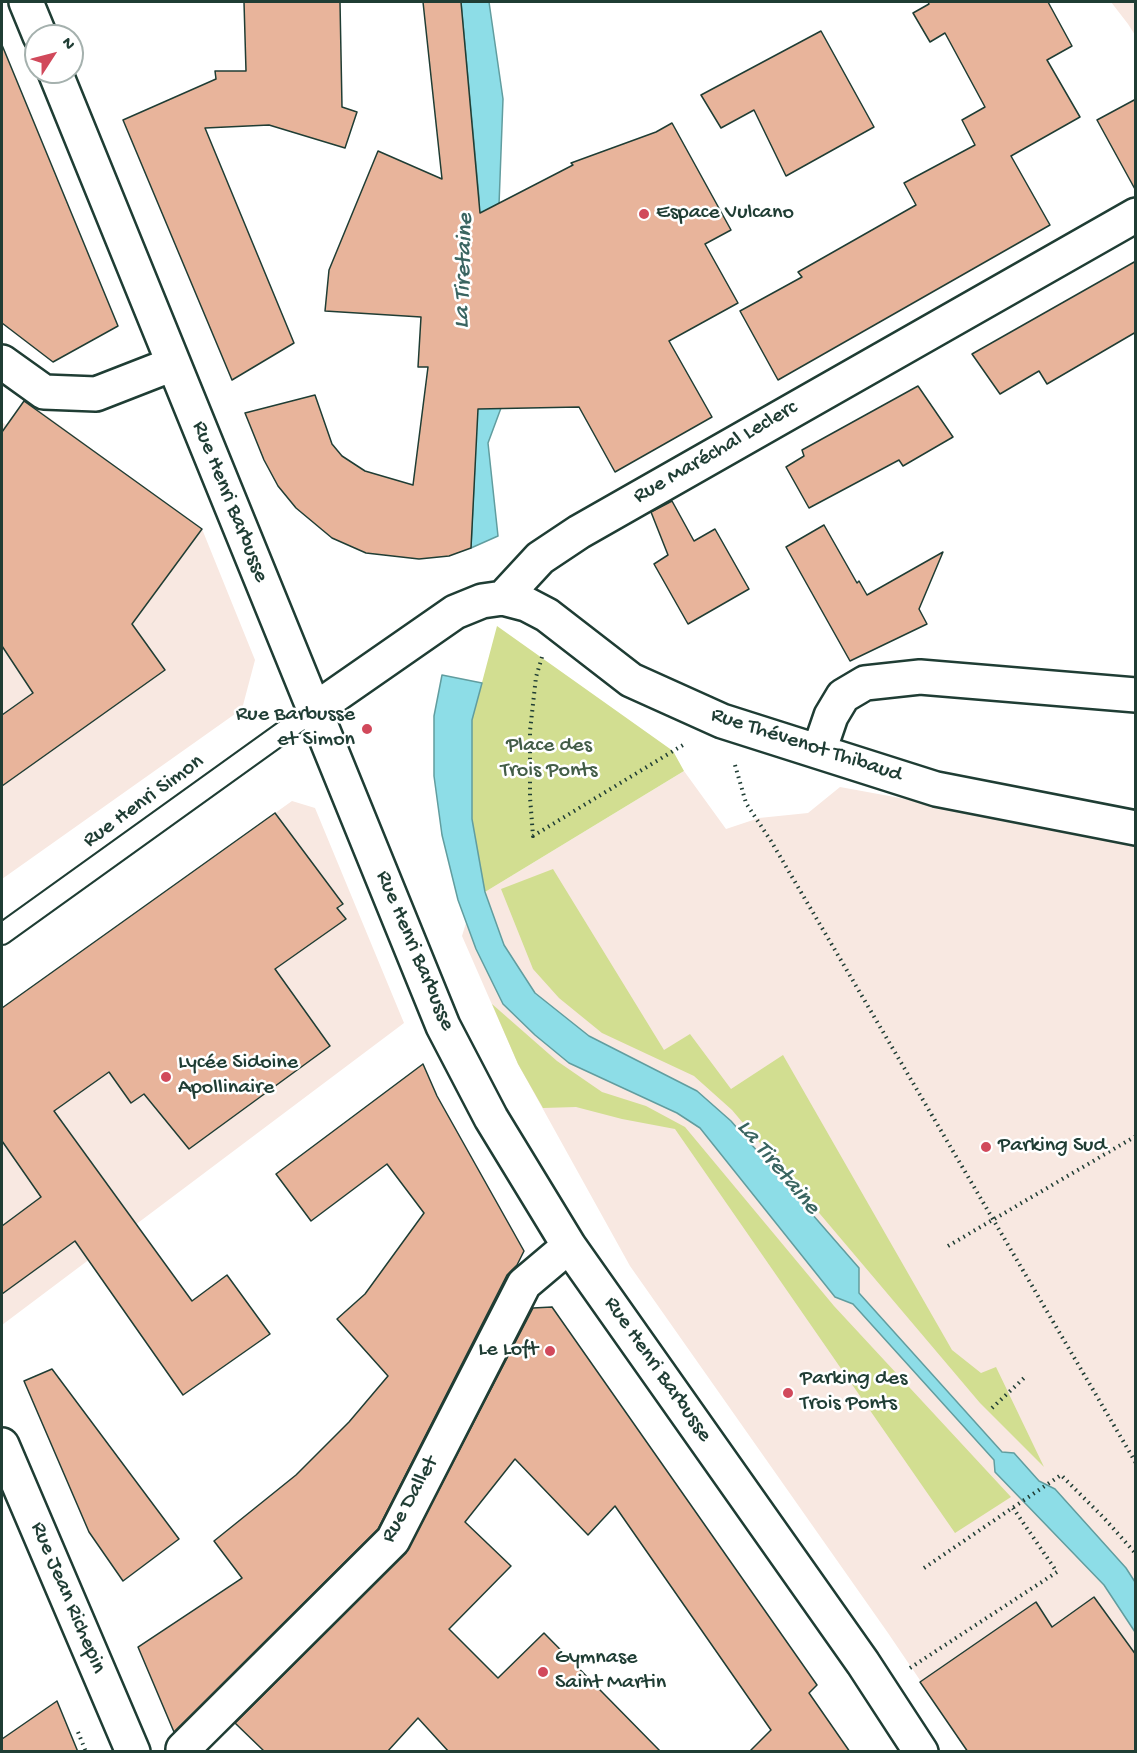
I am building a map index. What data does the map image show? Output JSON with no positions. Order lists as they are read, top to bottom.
{
  "streets": {
    "street": [
      "Rue Maréchal Leclerc",
      "Rue Henri Barbusse",
      "Rue Thévenot Thibaud",
      "Rue Dallet",
      "Rue Jean Richepin"
    ],
    "lane": ["Rue Henri Simon"]
  },
  "crossings": [
    ["Rue Maréchal Leclerc", "Rue Thévenot Thibaud"],
    ["Rue Henri Barbusse", "Rue Henri Simon"],
    ["Rue Henri Barbusse", "Rue Dallet"]
  ],
  "water": ["La Tiretaine"],
  "parks": ["Place des Trois Ponts"],
  "places": [
    "Espace Vulcano",
    "Rue Barbusse et Simon",
    "Lycée Sidoine Apollinaire",
    "Parking Sud",
    "Le Loft",
    "Parking des Trois Ponts",
    "Gymnase Saint Martin"
  ],
  "north": "top right"
}
